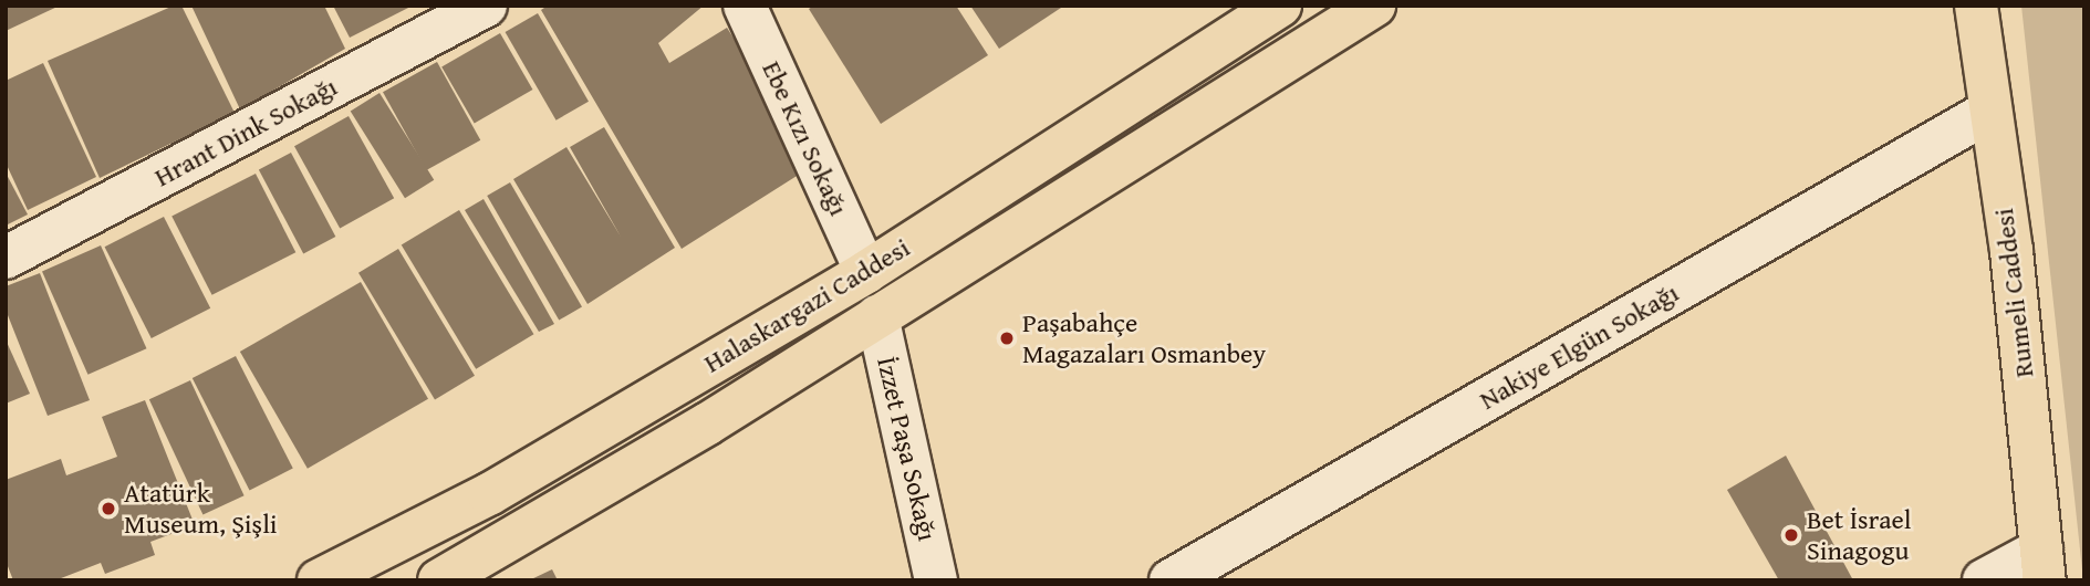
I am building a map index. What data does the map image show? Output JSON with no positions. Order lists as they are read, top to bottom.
{
  "streets": {
    "main road": ["Rumeli Caddesi", "Halaskargazi Caddesi"],
    "street": [
      "Hrant Dink Sokağı",
      "Ebe Kızı Sokağı",
      "Nakiye Elgün Sokağı",
      "İzzet Paşa Sokağı"
    ]
  },
  "crossings": [
    ["Ebe Kızı Sokağı", "Halaskargazi Caddesi"],
    ["Rumeli Caddesi", "Nakiye Elgün Sokağı"],
    ["Halaskargazi Caddesi", "İzzet Paşa Sokağı"]
  ],
  "places": ["Paşabahçe Magazaları Osmanbey", "Atatürk Museum, Şişli", "Bet İsrael Sinagogu"]
}
